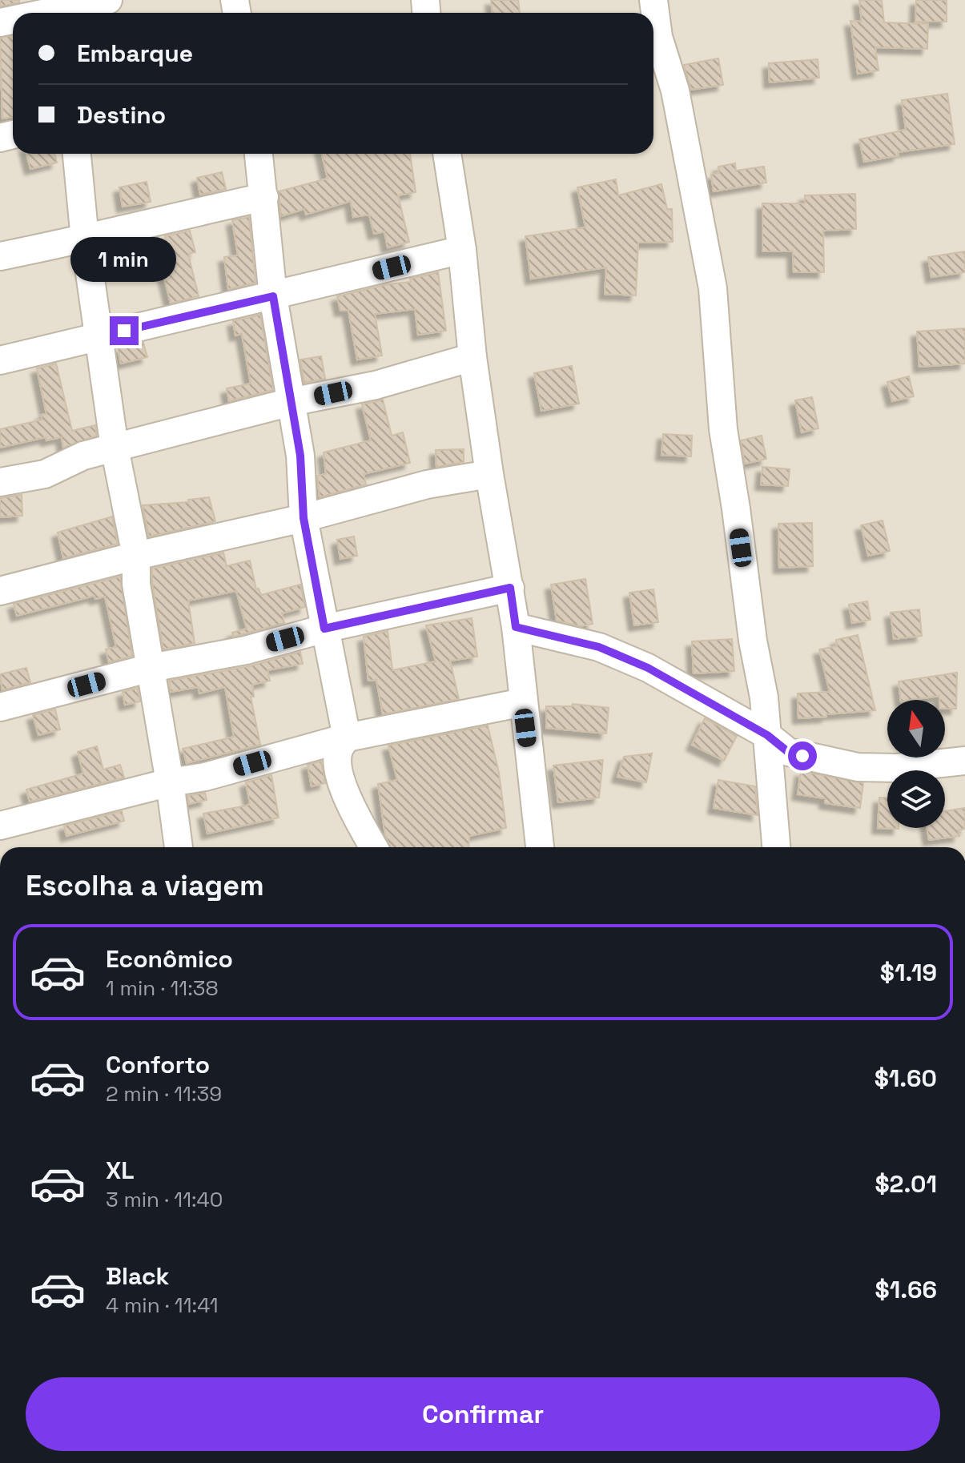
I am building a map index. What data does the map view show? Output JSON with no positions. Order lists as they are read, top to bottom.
{
  "north": "top",
  "page": {
    "banner": ["Embarque", "Destino"],
    "bubble": "1 min",
    "heading": "Escolha a viagem",
    "list": [
      {
        "name": "Econômico",
        "note": "1 min · 11:38",
        "value": "$1.19"
      },
      {
        "name": "Conforto",
        "note": "2 min · 11:39",
        "value": "$1.60"
      },
      {
        "name": "XL",
        "note": "3 min · 11:40",
        "value": "$2.01"
      },
      {
        "name": "Black",
        "note": "4 min · 11:41",
        "value": "$1.66"
      }
    ],
    "buttons": "Confirmar"
  }
}
